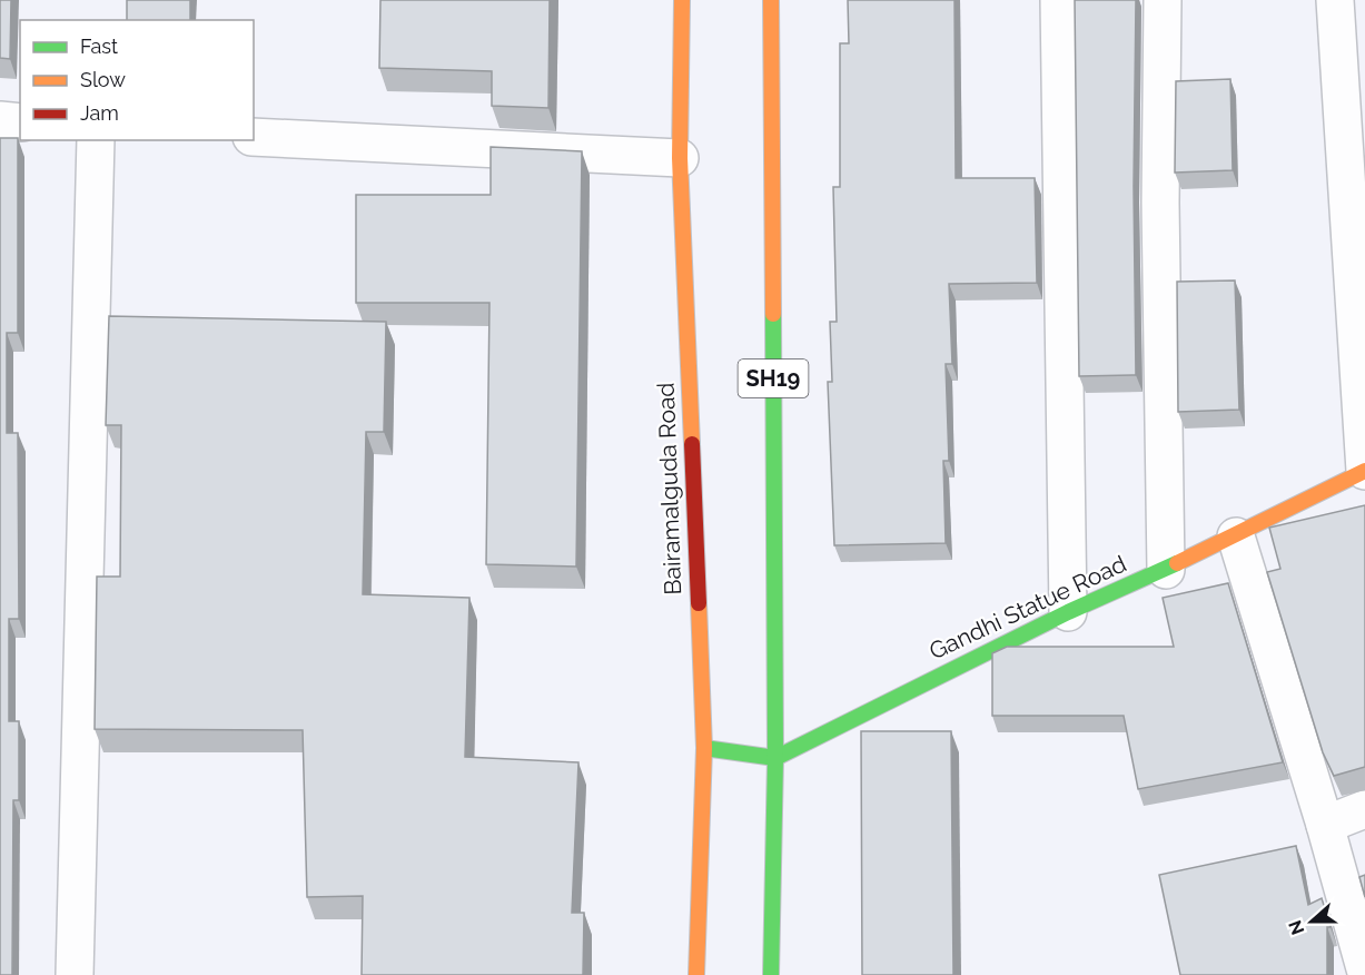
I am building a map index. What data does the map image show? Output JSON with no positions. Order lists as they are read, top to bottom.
{
  "streets": {
    "main road": ["SH19", "Bairamalguda Road", "Gandhi Statue Road"]
  },
  "crossings": [
    ["SH19", "Gandhi Statue Road"]
  ],
  "legend": ["Fast", "Slow", "Jam"],
  "north": "left"
}
